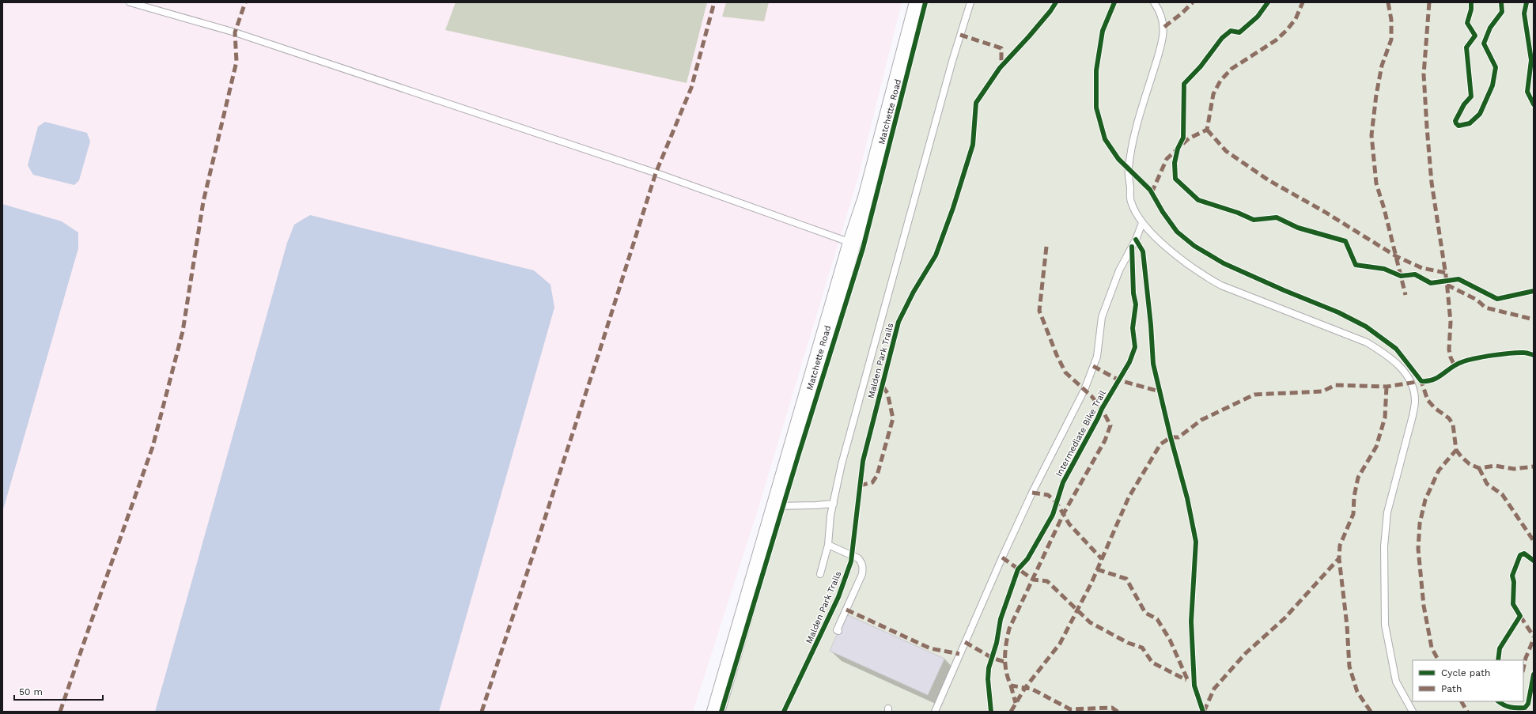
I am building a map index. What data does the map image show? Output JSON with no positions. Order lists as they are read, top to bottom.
{
  "streets": {
    "main road": ["Matchette Road"],
    "cycle path": ["Malden Park Trails", "Intermediate Bike Trail"]
  },
  "legend": ["Cycle path", "Path"],
  "scale_bar": "50 m"
}
